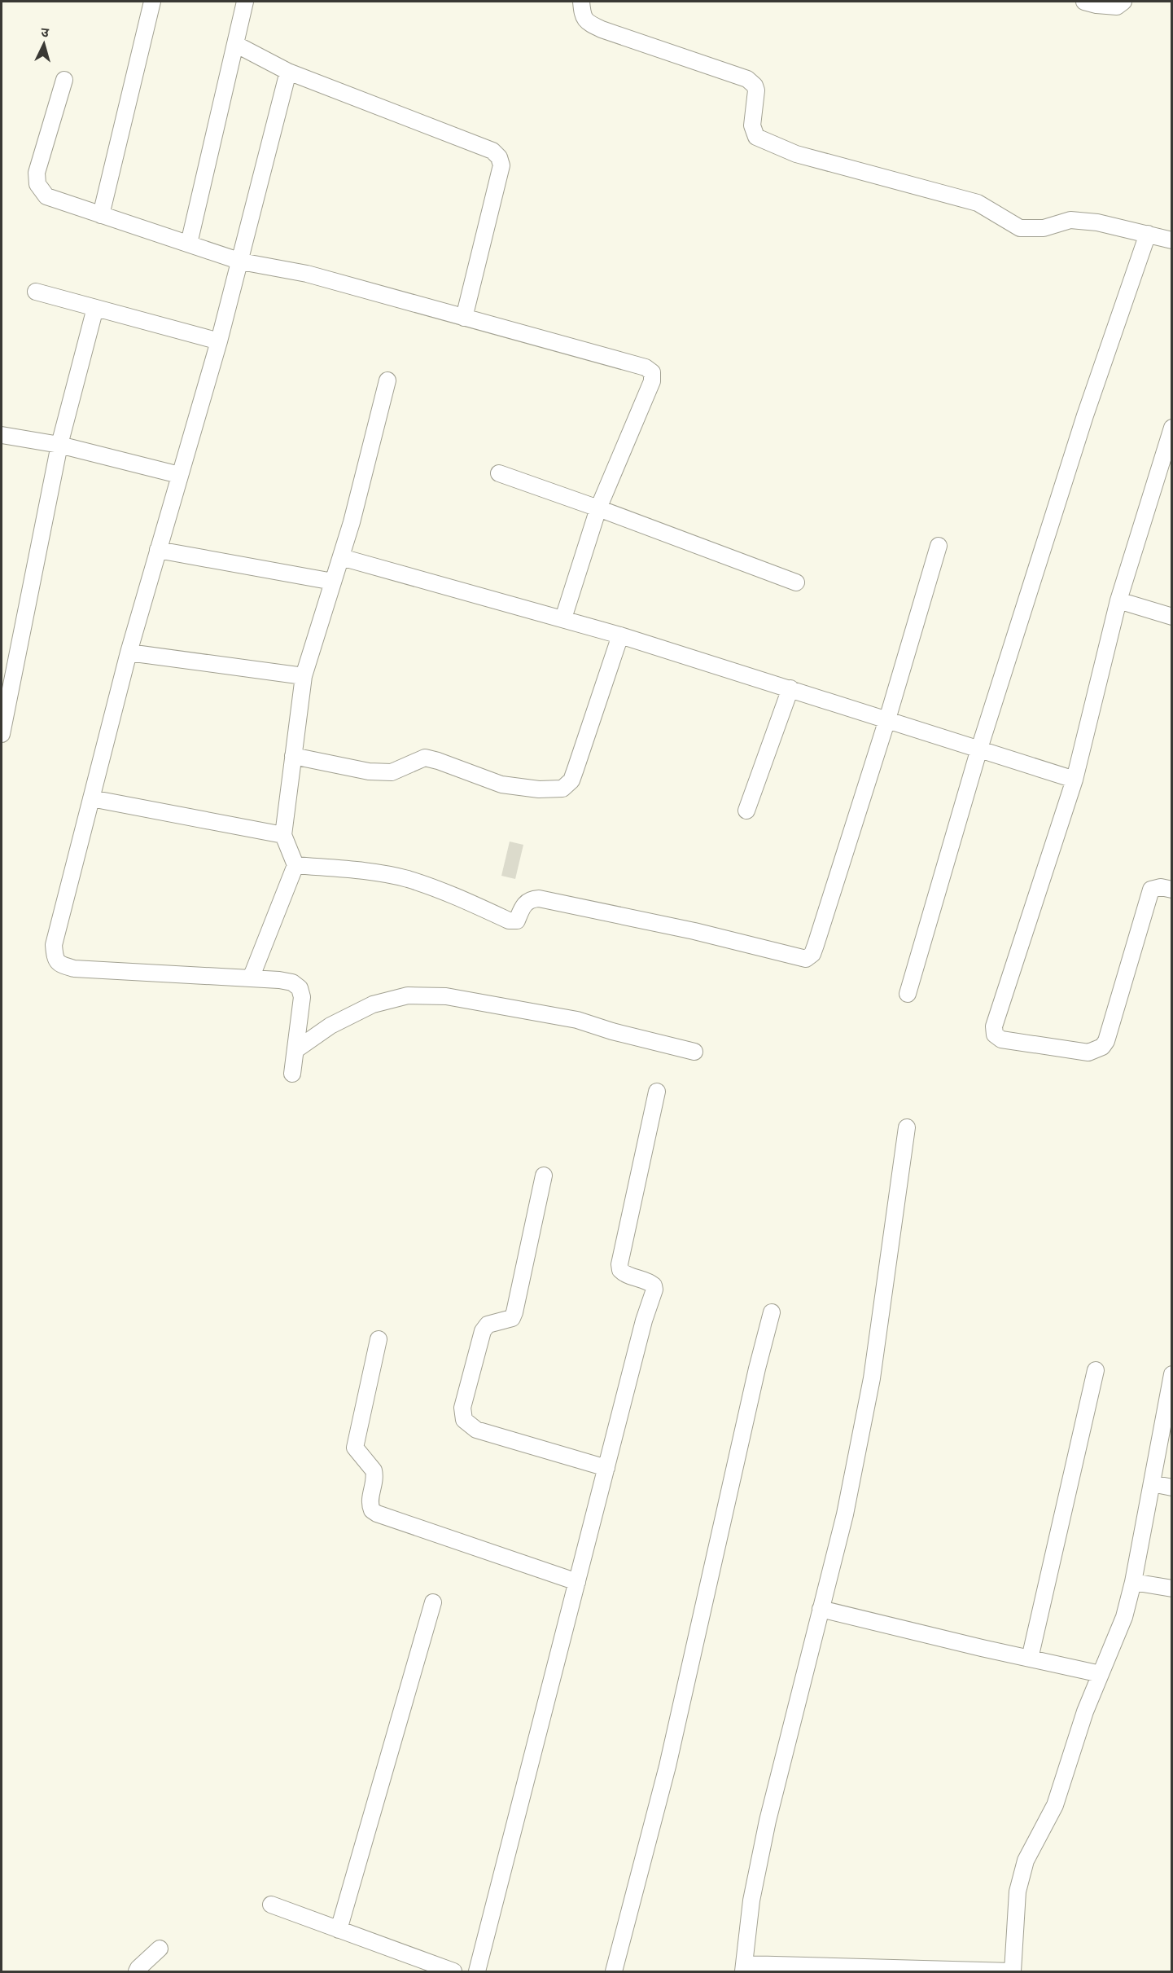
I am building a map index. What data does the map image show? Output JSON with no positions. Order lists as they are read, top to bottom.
{
  "north": "top"
}
